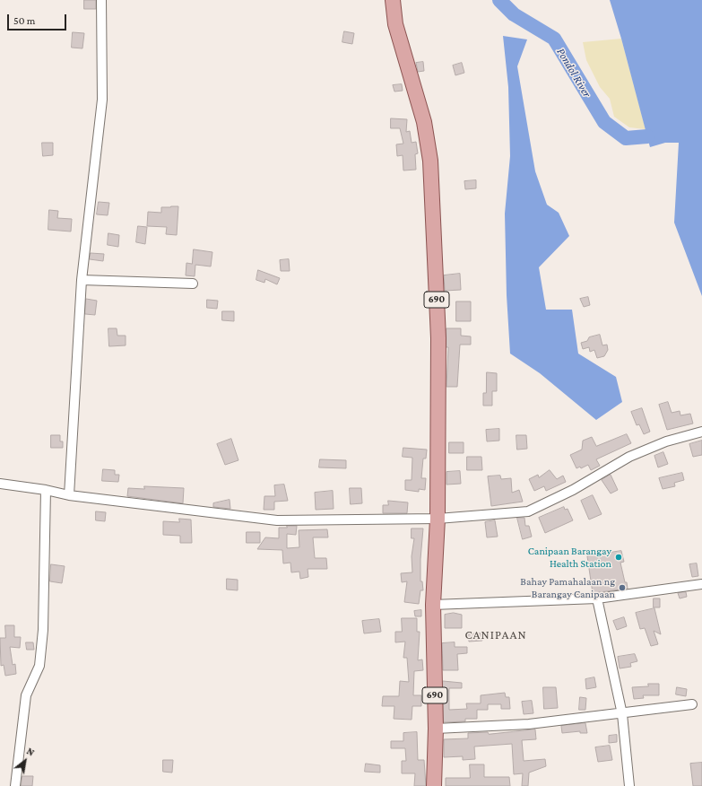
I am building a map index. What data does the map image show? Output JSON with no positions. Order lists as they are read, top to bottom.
{
  "streets": {
    "main road": ["690"]
  },
  "districts": ["CANIPAAN"],
  "water": ["Pondol River"],
  "places": ["Canipaan Barangay Health Station", "Bahay Pamahalaan ng Barangay Canipaan"],
  "scale_bar": "50 m",
  "north": "top right"
}
